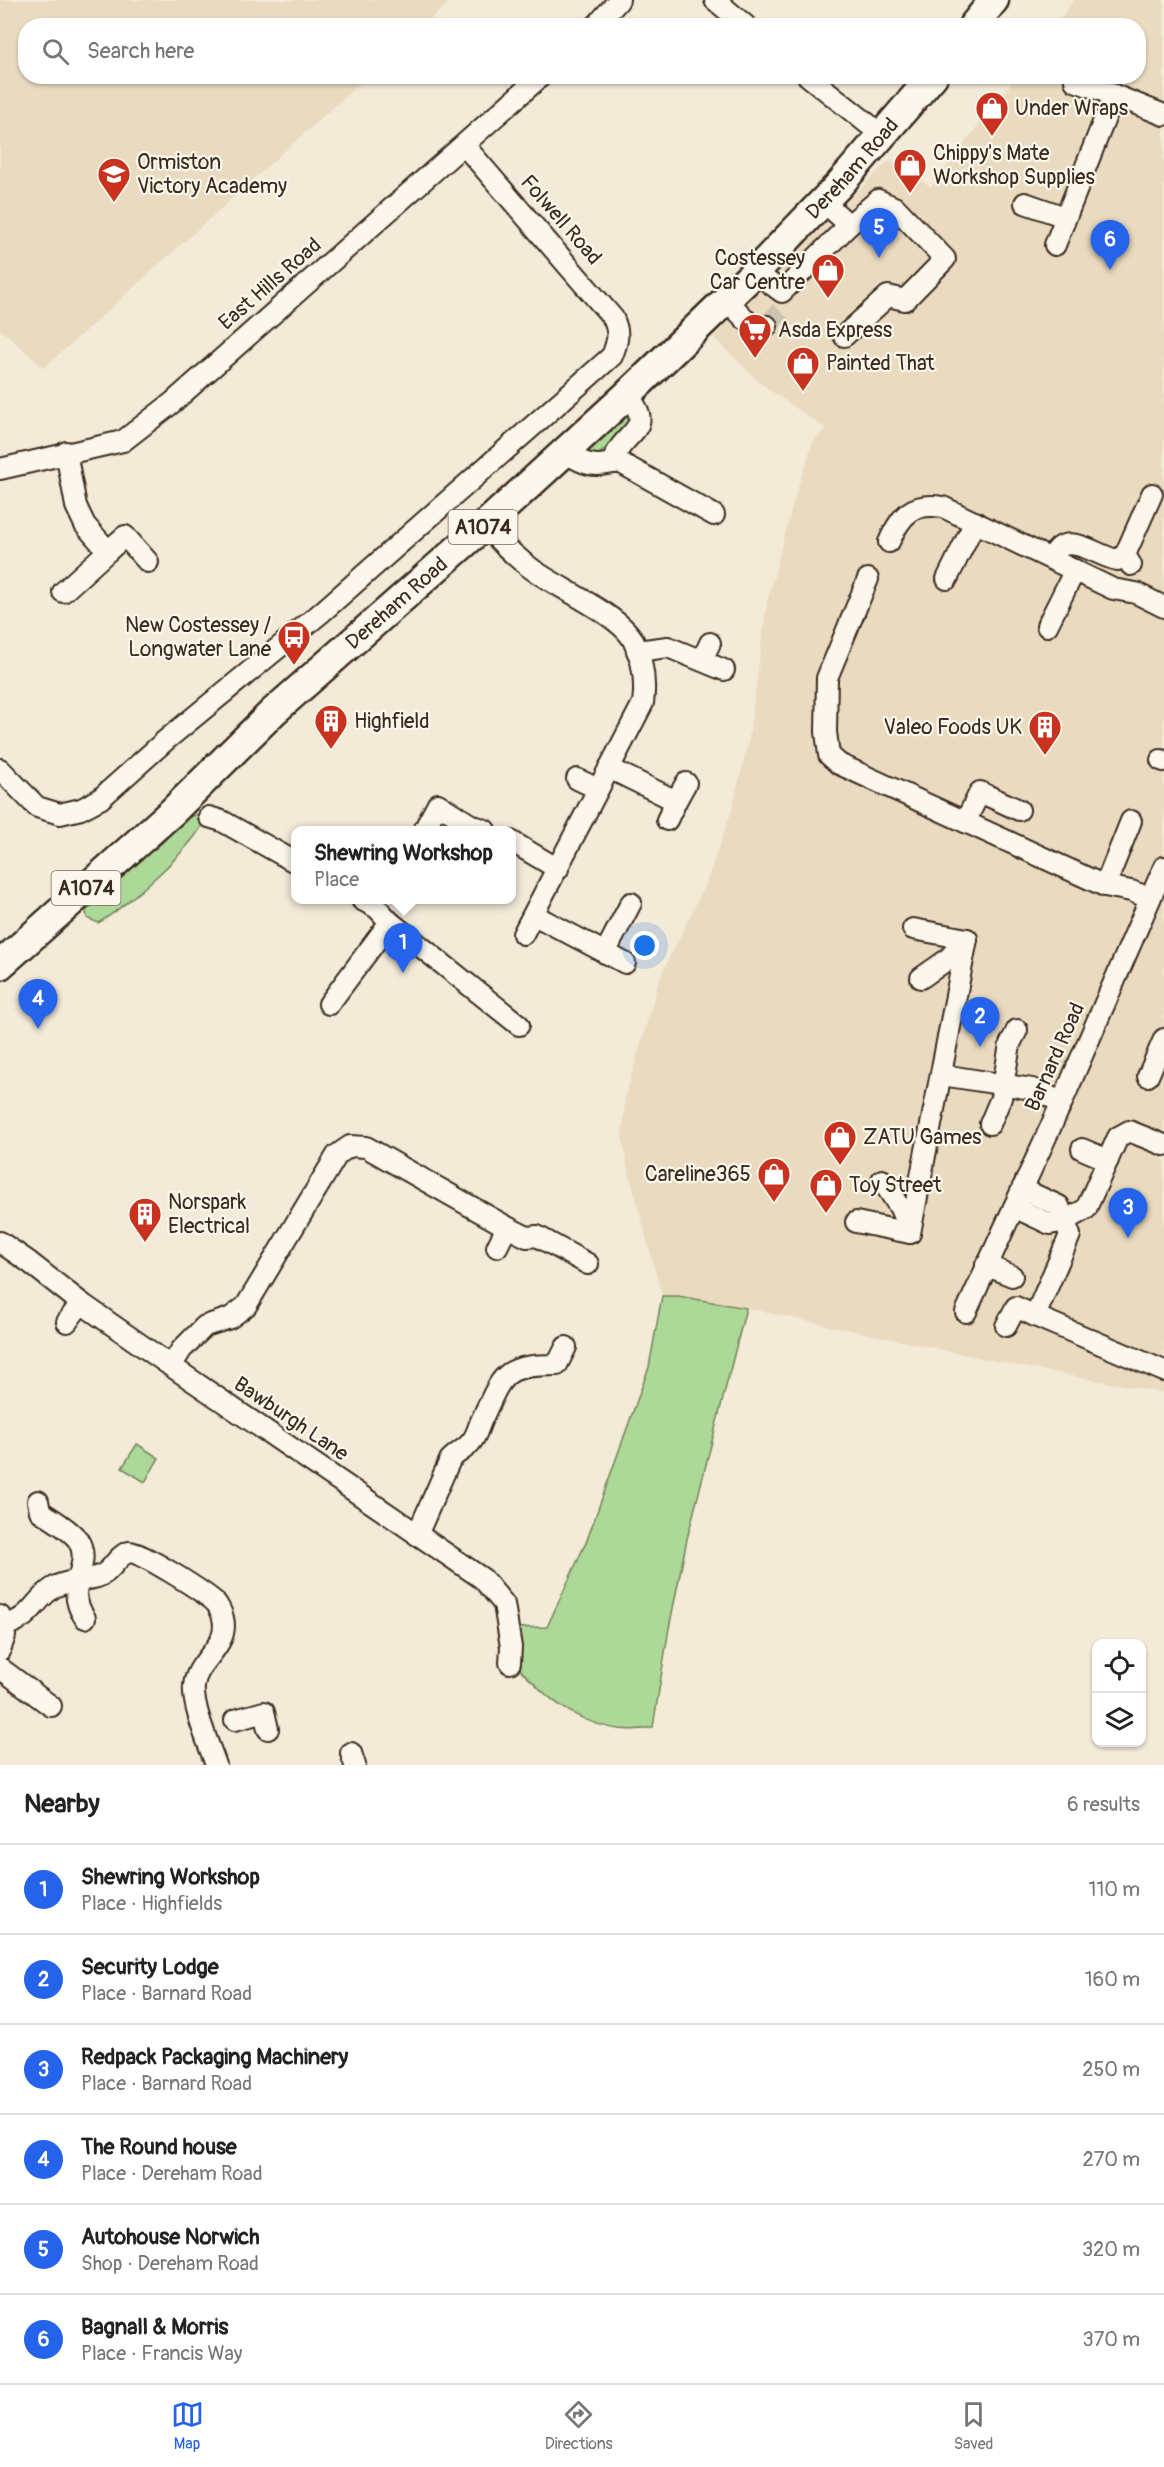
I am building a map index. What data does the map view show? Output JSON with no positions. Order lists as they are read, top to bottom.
{
  "streets": {
    "highway": ["Dereham Road", "A1074"],
    "street": [
      "Folwell Road",
      "East Hills Road",
      "Barnard Road",
      "Bawburgh Lane"
    ]
  },
  "crossings": [
    ["Dereham Road", "Folwell Road"],
    ["Folwell Road", "East Hills Road"]
  ],
  "places": {
    "shop": [
      "Under Wraps",
      "Chippy's Mate Workshop Supplies",
      "Costessey Car Centre",
      "Painted That",
      "ZATU Games",
      "Careline365",
      "Toy Street"
    ],
    "school or university": ["Ormiston Victory Academy"],
    "supermarket": ["Asda Express"],
    "bus stop": ["New Costessey / Longwater Lane"],
    "building": ["Highfield", "Valeo Foods UK", "Norspark Electrical"]
  },
  "page": {
    "search": "Search here",
    "pins": [
      "5",
      "6",
      "1",
      "4",
      "2",
      "3"
    ],
    "popup": ["Shewring Workshop", "Place"],
    "heading": ["Nearby", "6 results"],
    "list": [
      {
        "mark": "1",
        "name": "Shewring Workshop",
        "note": "Place · Highfields",
        "value": "110 m"
      },
      {
        "mark": "2",
        "name": "Security Lodge",
        "note": "Place · Barnard Road",
        "value": "160 m"
      },
      {
        "mark": "3",
        "name": "Redpack Packaging Machinery",
        "note": "Place · Barnard Road",
        "value": "250 m"
      },
      {
        "mark": "4",
        "name": "The Round house",
        "note": "Place · Dereham Road",
        "value": "270 m"
      },
      {
        "mark": "5",
        "name": "Autohouse Norwich",
        "note": "Shop · Dereham Road",
        "value": "320 m"
      },
      {
        "mark": "6",
        "name": "Bagnall & Morris",
        "note": "Place · Francis Way",
        "value": "370 m"
      }
    ],
    "nav": ["Map", "Directions", "Saved"]
  }
}
